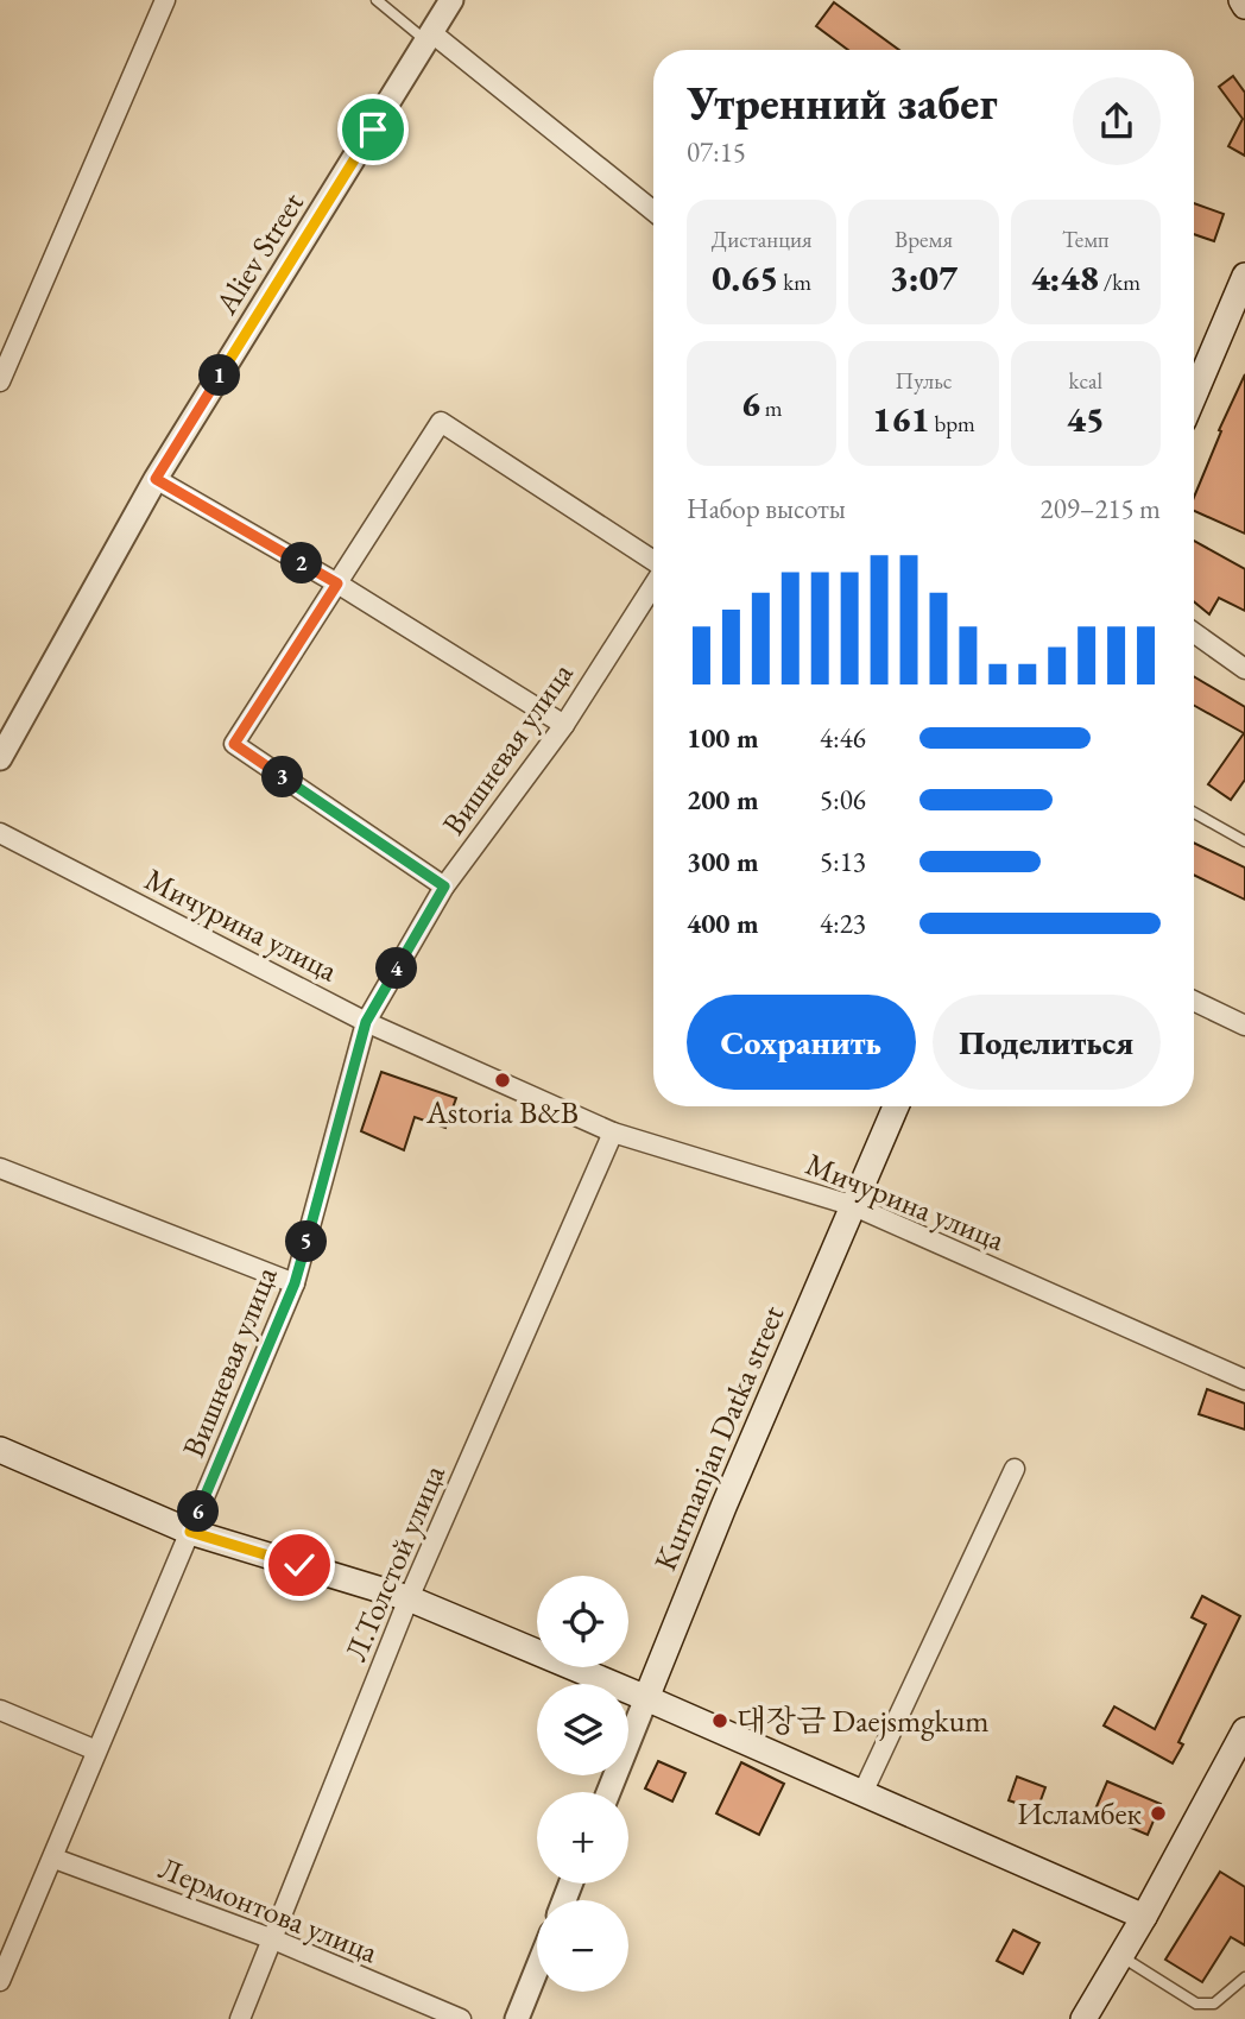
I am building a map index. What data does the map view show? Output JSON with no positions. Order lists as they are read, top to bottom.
{
  "streets": {
    "main road": ["Kurmanjan Datka street"],
    "street": [
      "Aliev Street",
      "Вишневая улица",
      "Мичурина улица",
      "Л.Толстой улица",
      "Лермонтова улица"
    ]
  },
  "crossings": [
    ["Вишневая улица", "Мичурина улица"],
    ["Вишневая улица", "Лермонтова улица"],
    ["Мичурина улица", "Kurmanjan Datka street"],
    ["Мичурина улица", "Л.Толстой улица"],
    ["Л.Толстой улица", "Лермонтова улица"]
  ],
  "places": ["Astoria B&B", "대장금 Daejsmgkum", "Исламбек"],
  "page": {
    "heading": ["Утренний забег", "07:15"],
    "stats": [
      ["Дистанция", "0.65 km"],
      ["Время", "3:07"],
      ["Темп", "4:48 /km"],
      ["6 m"],
      ["Пульс", "161 bpm"],
      ["kcal", "45"]
    ],
    "pins": [
      "1",
      "2",
      "3",
      "4",
      "5",
      "6"
    ],
    "chart": ["Набор высоты", "209–215 m"],
    "list": [
      {
        "name": "100 m",
        "note": "4:46"
      },
      {
        "name": "200 m",
        "note": "5:06"
      },
      {
        "name": "300 m",
        "note": "5:13"
      },
      {
        "name": "400 m",
        "note": "4:23"
      }
    ],
    "buttons": ["Сохранить", "Поделиться"],
    "map_buttons": ["+", "−"]
  }
}
